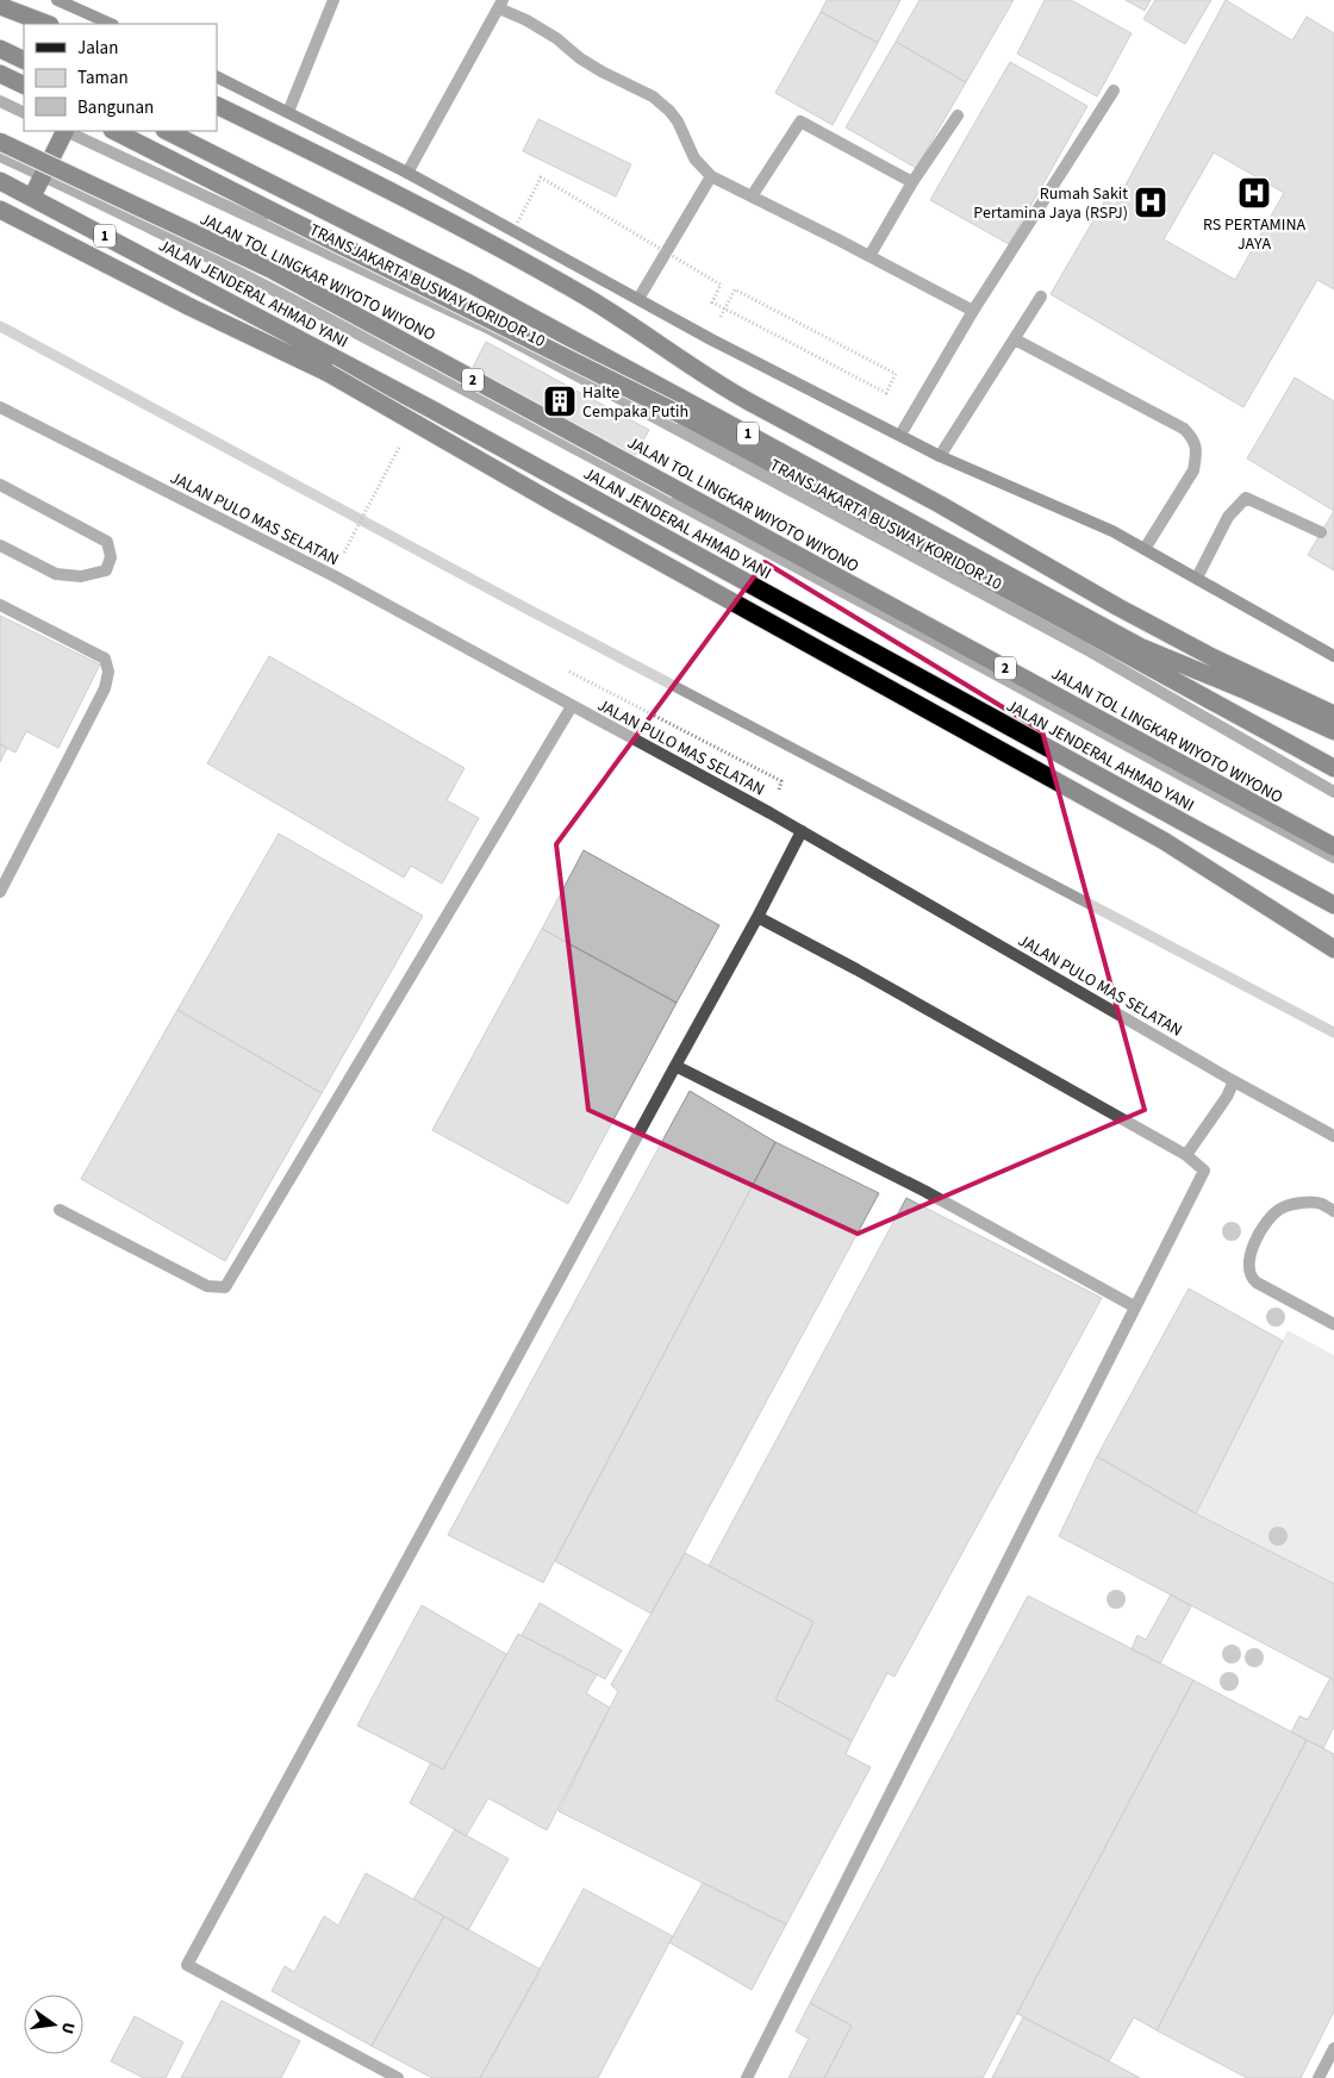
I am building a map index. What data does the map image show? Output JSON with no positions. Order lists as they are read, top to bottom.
{
  "streets": {
    "highway": [
      "1",
      "JALAN TOL LINGKAR WIYOTO WIYONO",
      "JALAN JENDERAL AHMAD YANI",
      "2"
    ],
    "street": ["TRANSJAKARTA BUSWAY KORIDOR 10", "JALAN PULO MAS SELATAN"]
  },
  "places": {
    "hospital": ["RS PERTAMINA JAYA", "Rumah Sakit Pertamina Jaya (RSPJ)"],
    "building": ["Halte Cempaka Putih"]
  },
  "legend": ["Jalan", "Taman", "Bangunan"],
  "north": "right"
}
